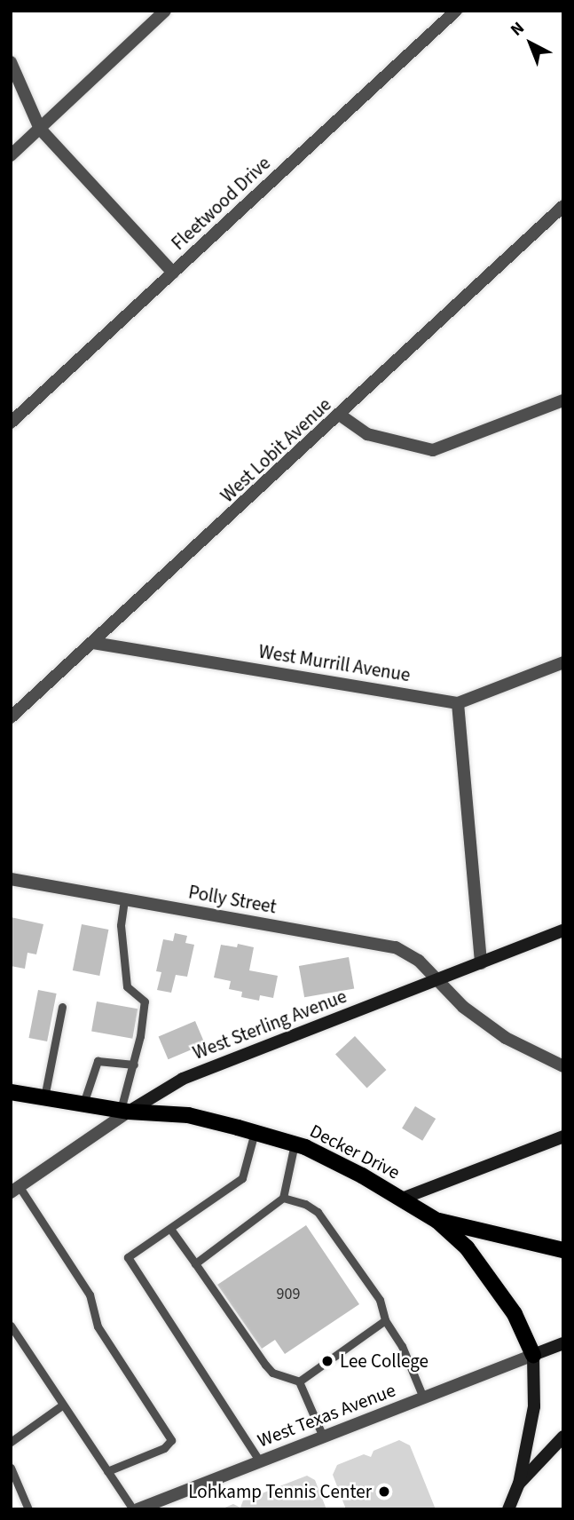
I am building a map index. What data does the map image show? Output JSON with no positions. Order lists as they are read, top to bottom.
{
  "streets": {
    "main road": ["West Sterling Avenue", "Decker Drive", "West Texas Avenue"],
    "street": [
      "Fleetwood Drive",
      "West Lobit Avenue",
      "West Murrill Avenue",
      "Polly Street"
    ]
  },
  "crossings": [
    ["West Lobit Avenue", "West Murrill Avenue"],
    ["Polly Street", "West Sterling Avenue"],
    ["West Sterling Avenue", "Decker Drive"],
    ["Decker Drive", "West Texas Avenue"]
  ],
  "places": ["Lee College", "Lohkamp Tennis Center"],
  "house_numbers": ["909"],
  "north": "top left"
}
